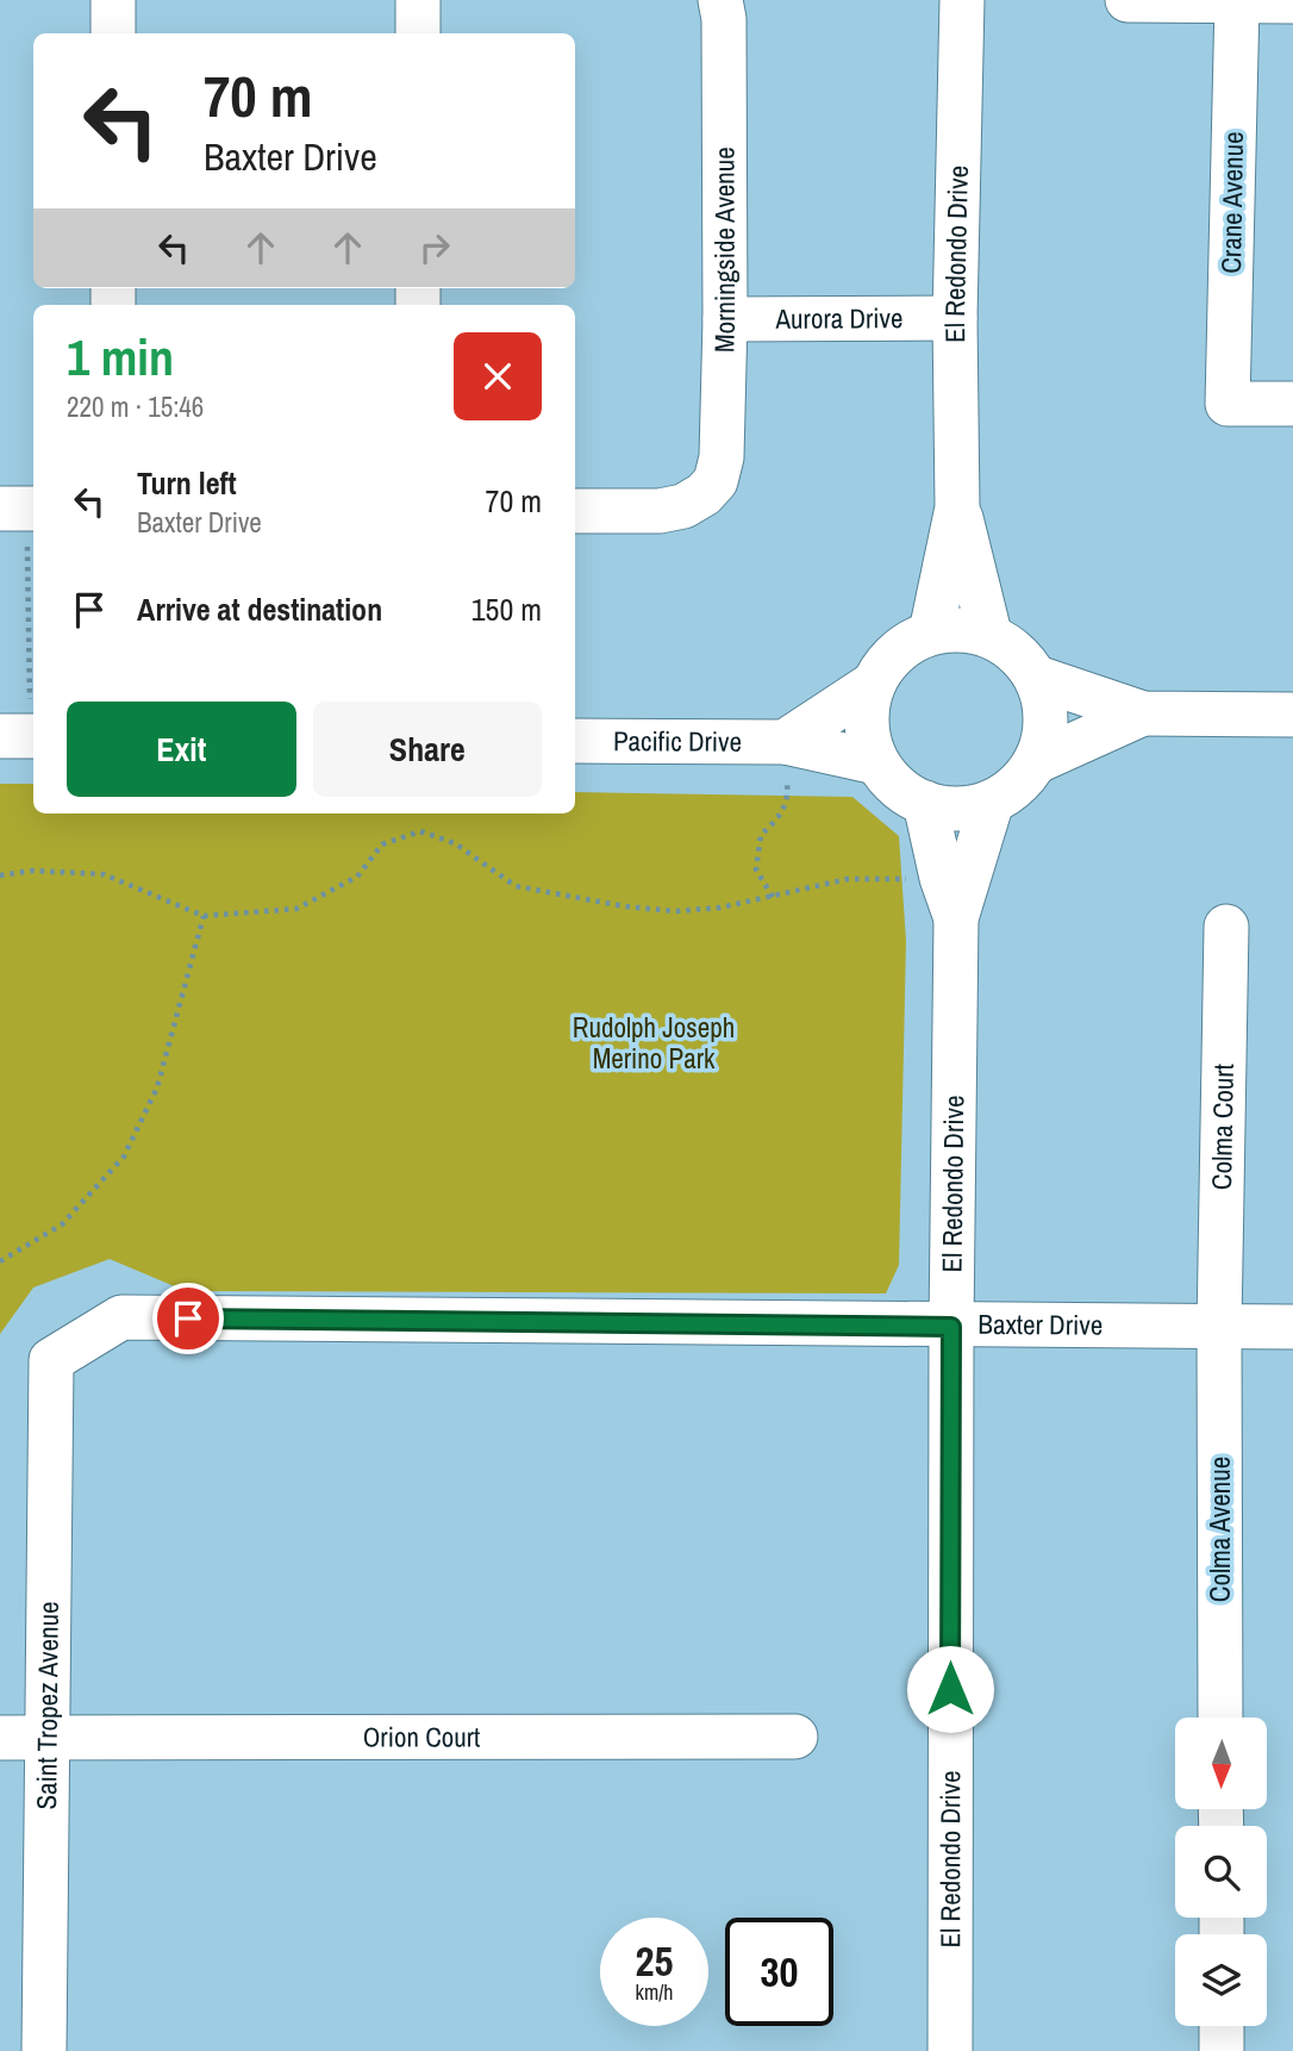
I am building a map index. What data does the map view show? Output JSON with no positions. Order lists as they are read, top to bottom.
{
  "streets": {
    "street": [
      "Crane Avenue",
      "Morningside Avenue",
      "El Redondo Drive",
      "Aurora Drive",
      "Pacific Drive",
      "Colma Court",
      "Baxter Drive",
      "Colma Avenue",
      "Saint Tropez Avenue",
      "Orion Court"
    ]
  },
  "crossings": [
    ["Morningside Avenue", "Aurora Drive"],
    ["El Redondo Drive", "Aurora Drive"],
    ["El Redondo Drive", "Pacific Drive"],
    ["El Redondo Drive", "Baxter Drive"],
    ["Colma Court", "Baxter Drive"],
    ["Colma Court", "Colma Avenue"],
    ["Baxter Drive", "Colma Avenue"],
    ["Baxter Drive", "Saint Tropez Avenue"],
    ["Saint Tropez Avenue", "Orion Court"]
  ],
  "parks": ["Rudolph Joseph Merino Park"],
  "north": "bottom",
  "page": {
    "turn": ["70 m", "Baxter Drive"],
    "heading": ["1 min", "220 m · 15:46"],
    "list": [
      {
        "name": "Turn left",
        "note": "Baxter Drive",
        "value": "70 m"
      },
      {
        "name": "Arrive at destination",
        "value": "150 m"
      }
    ],
    "buttons": ["Exit", "Share"],
    "speed": "25 km/h",
    "limit": "30"
  }
}
